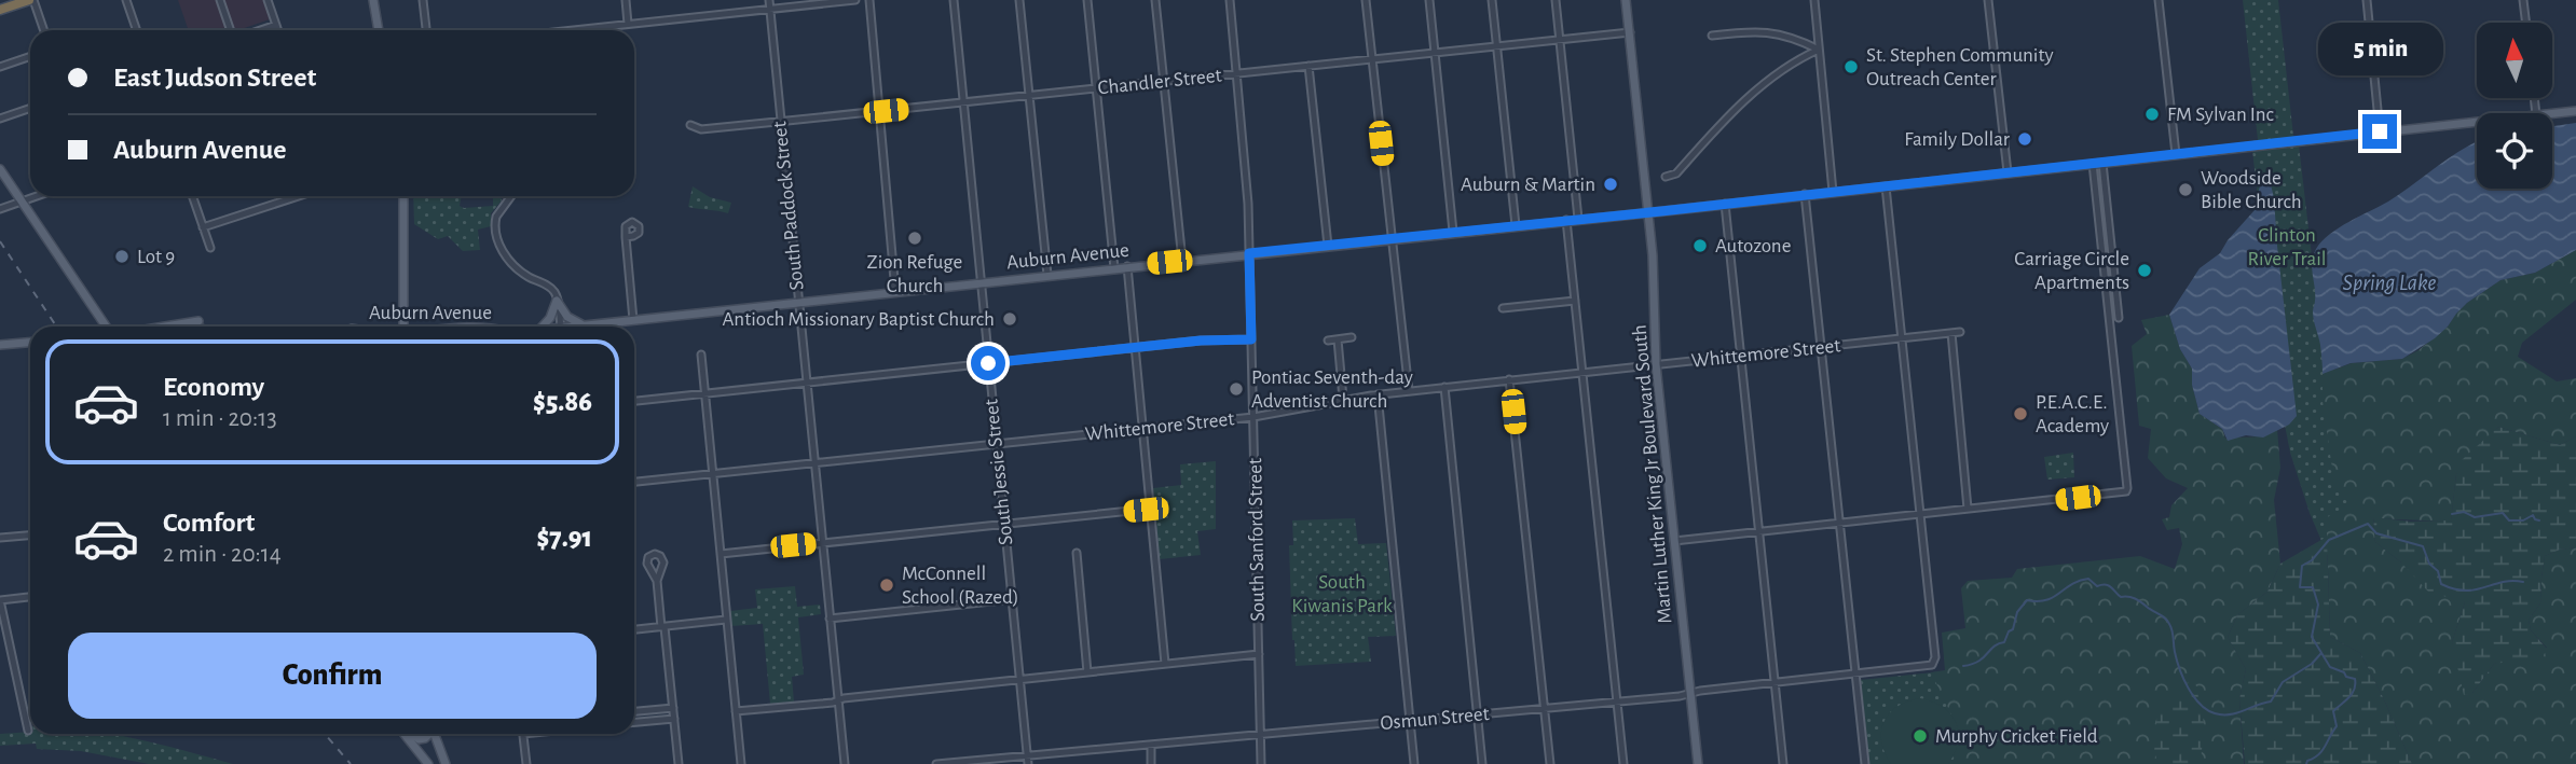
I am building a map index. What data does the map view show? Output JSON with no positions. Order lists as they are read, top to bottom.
{
  "streets": {
    "main road": ["Auburn Avenue", "Martin Luther King Jr Boulevard South"],
    "street": [
      "Chandler Street",
      "South Paddock Street",
      "Whittemore Street",
      "South Jessie Street",
      "South Sanford Street",
      "Osmun Street"
    ]
  },
  "crossings": [
    ["Chandler Street", "South Paddock Street"],
    ["Chandler Street", "South Jessie Street"],
    ["Chandler Street", "Martin Luther King Jr Boulevard South"],
    ["Chandler Street", "South Sanford Street"],
    ["South Paddock Street", "Auburn Avenue"],
    ["South Paddock Street", "Whittemore Street"],
    ["Auburn Avenue", "South Jessie Street"],
    ["Auburn Avenue", "Martin Luther King Jr Boulevard South"],
    ["Auburn Avenue", "South Sanford Street"],
    ["Whittemore Street", "South Jessie Street"],
    ["Whittemore Street", "Martin Luther King Jr Boulevard South"],
    ["Whittemore Street", "South Sanford Street"],
    ["South Jessie Street", "Osmun Street"],
    ["Martin Luther King Jr Boulevard South", "Osmun Street"],
    ["South Sanford Street", "Osmun Street"]
  ],
  "water": ["Spring Lake"],
  "parks": ["Clinton River Trail", "South Kiwanis Park"],
  "places": [
    "St. Stephen Community Outreach Center",
    "FM Sylvan Inc",
    "Family Dollar",
    "Auburn & Martin",
    "Woodside Bible Church",
    "Zion Refuge Church",
    "Autozone",
    "Lot 9",
    "Carriage Circle Apartments",
    "Antioch Missionary Baptist Church",
    "Pontiac Seventh-day Adventist Church",
    "P.E.A.C.E. Academy",
    "McConnell School (Razed)",
    "Murphy Cricket Field"
  ],
  "north": "top",
  "page": {
    "bubble": "5 min",
    "banner": ["East Judson Street", "Auburn Avenue"],
    "list": [
      {
        "name": "Economy",
        "note": "1 min · 20:13",
        "value": "$5.86"
      },
      {
        "name": "Comfort",
        "note": "2 min · 20:14",
        "value": "$7.91"
      }
    ],
    "buttons": "Confirm"
  }
}
